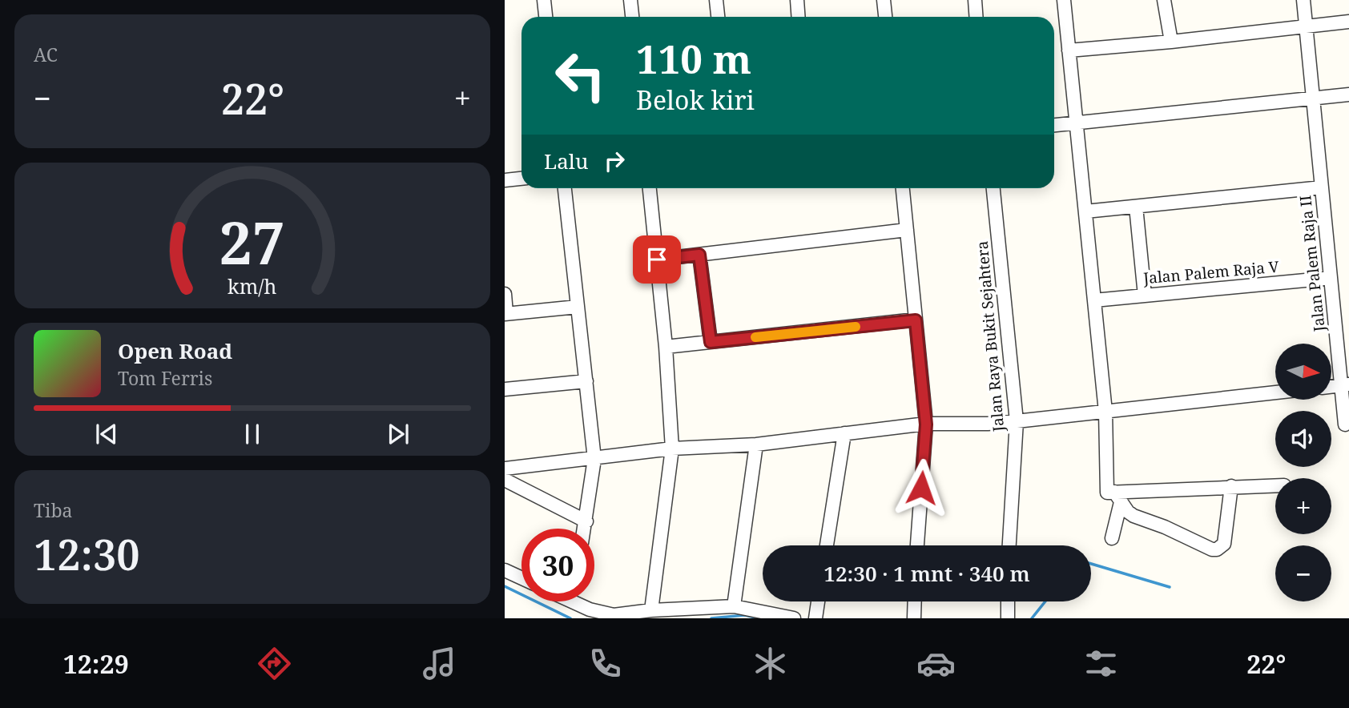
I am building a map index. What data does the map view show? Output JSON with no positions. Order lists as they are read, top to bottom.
{
  "streets": {
    "street": ["Jalan Palem Raja II", "Jalan Palem Raja V", "Jalan Raya Bukit Sejahtera"]
  },
  "crossings": [
    ["Jalan Palem Raja II", "Jalan Palem Raja V"]
  ],
  "north": "right",
  "page": {
    "tile": [
      "AC",
      ["Tiba", "12:30"]
    ],
    "turn": ["110 m", "Belok kiri"],
    "heat": ["−", "22°", "+"],
    "then": "Lalu",
    "song": ["Open Road", "Tom Ferris"],
    "map_buttons": ["+", "−"],
    "limit": "30",
    "trip": "12:30 · 1 mnt · 340 m",
    "tabs": ["12:29", "22°"],
    "gauge": ["27", "km/h"]
  }
}
